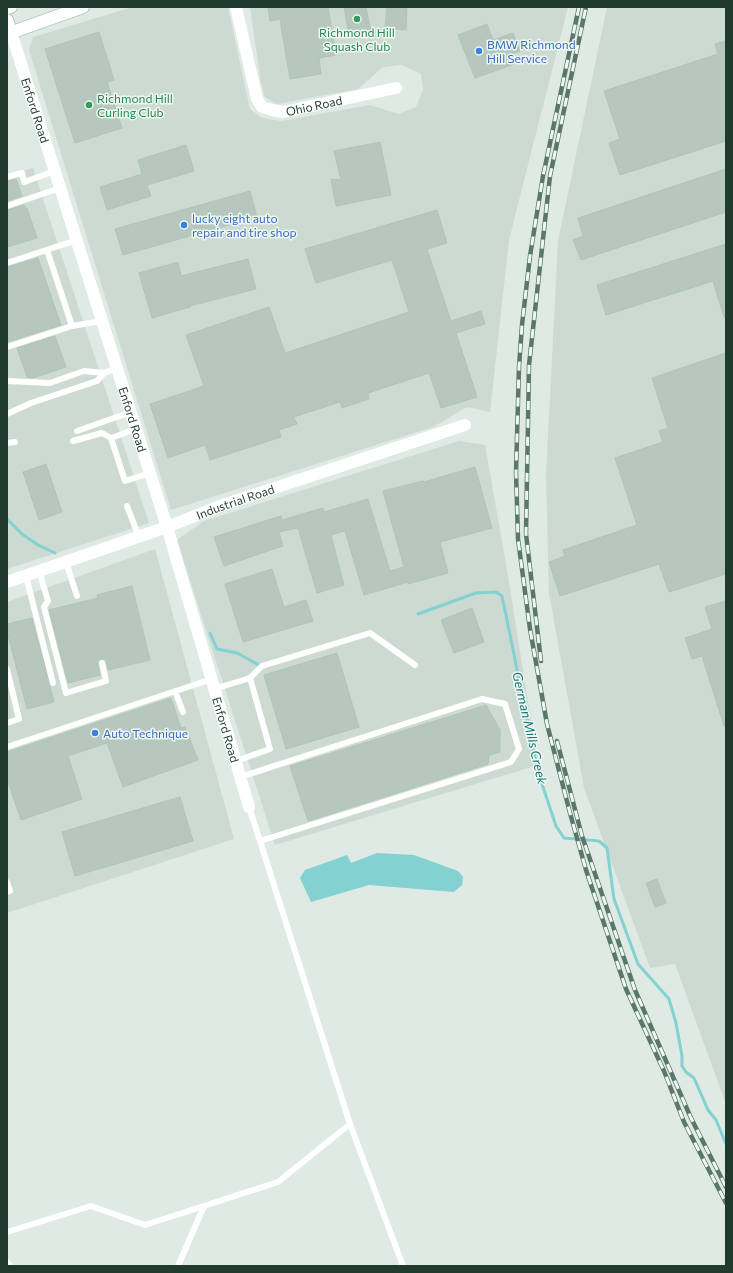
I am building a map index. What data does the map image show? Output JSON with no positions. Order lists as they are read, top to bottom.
{
  "streets": {
    "street": ["Ohio Road", "Enford Road", "Industrial Road"]
  },
  "crossings": [
    ["Enford Road", "Industrial Road"]
  ],
  "water": ["German Mills Creek"],
  "places": [
    "Richmond Hill Squash Club",
    "BMW Richmond Hill Service",
    "Richmond Hill Curling Club",
    "lucky eight auto repair and tire shop",
    "Auto Technique"
  ]
}
